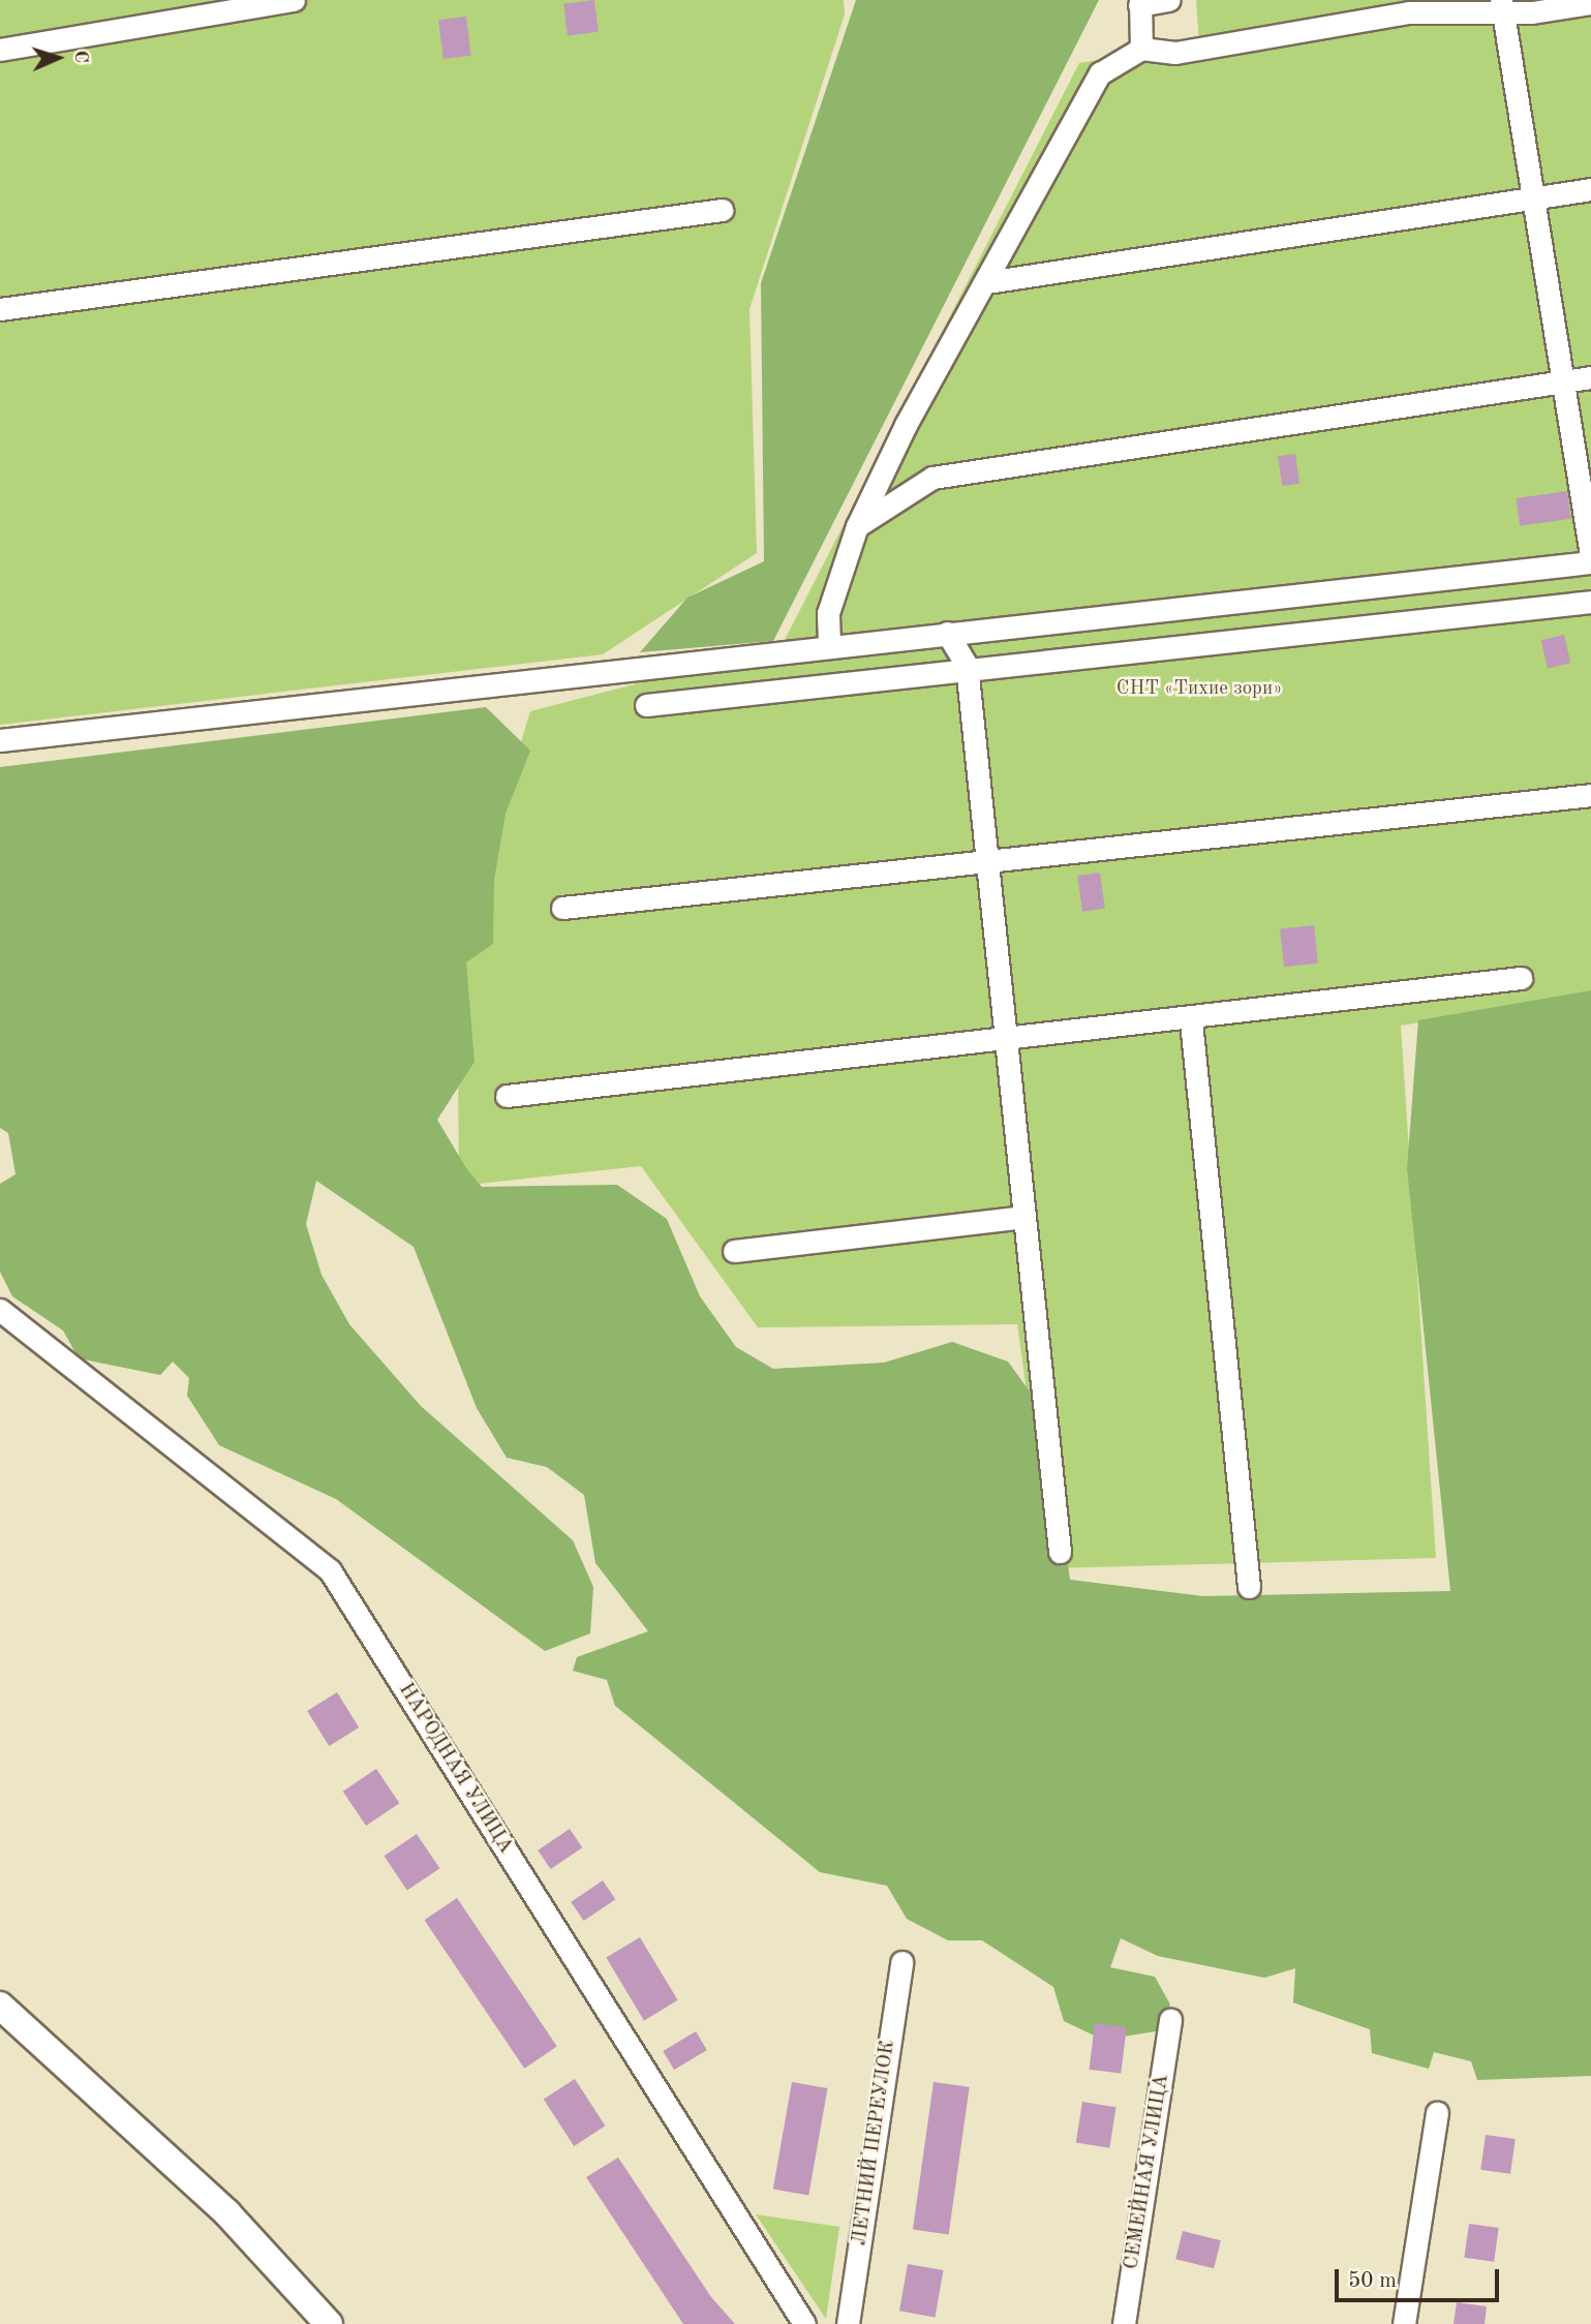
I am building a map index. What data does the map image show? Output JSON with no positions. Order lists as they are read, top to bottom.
{
  "streets": {
    "street": ["НАРОДНАЯ УЛИЦА", "ЛЕТНИЙ ПЕРЕУЛОК", "СЕМЕЙНАЯ УЛИЦА"]
  },
  "parks": ["СНТ «Тихие зори»"],
  "scale_bar": "50 m",
  "north": "right"
}
